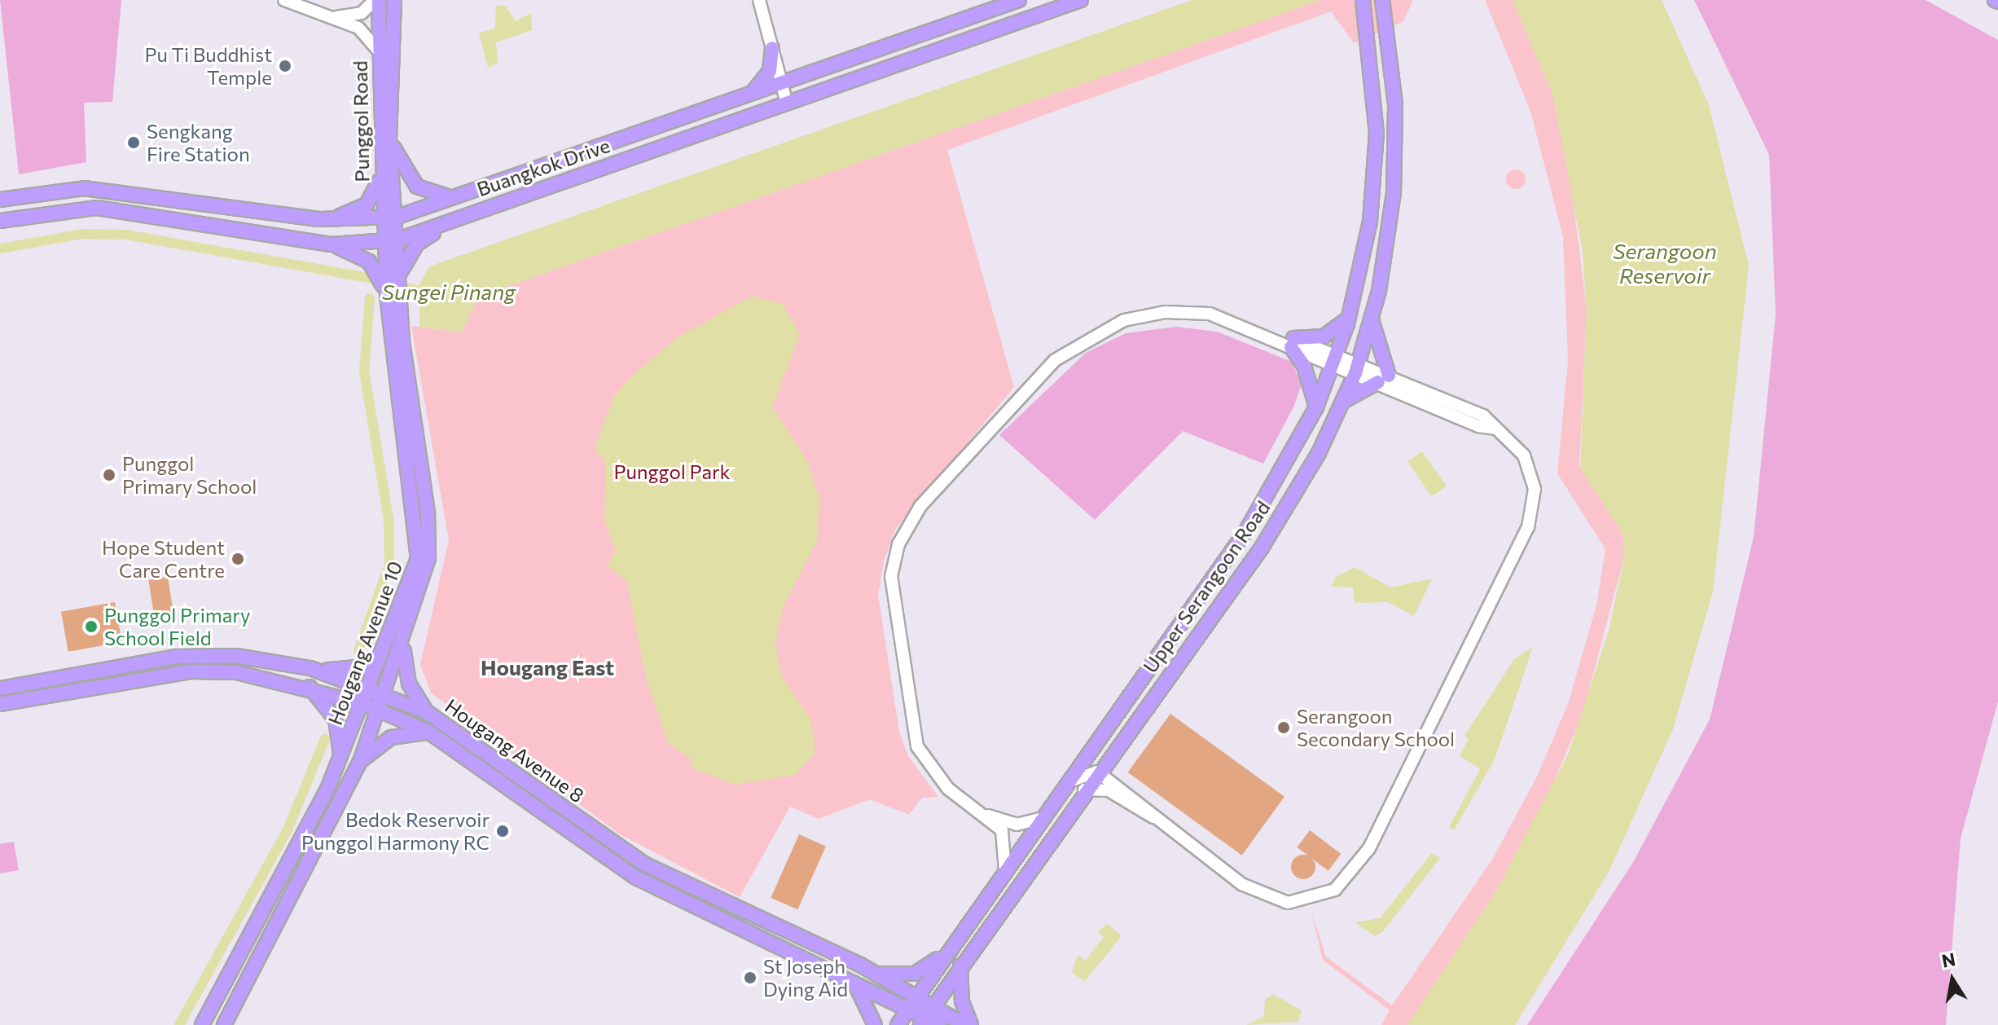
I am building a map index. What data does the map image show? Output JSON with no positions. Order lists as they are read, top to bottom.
{
  "streets": {
    "main road": [
      "Punggol Road",
      "Buangkok Drive",
      "Upper Serangoon Road",
      "Hougang Avenue 10",
      "Hougang Avenue 8"
    ]
  },
  "crossings": [
    ["Punggol Road", "Buangkok Drive"],
    ["Punggol Road", "Hougang Avenue 10"],
    ["Buangkok Drive", "Hougang Avenue 10"],
    ["Upper Serangoon Road", "Hougang Avenue 8"],
    ["Hougang Avenue 10", "Hougang Avenue 8"]
  ],
  "districts": ["Hougang East"],
  "water": ["Serangoon Reservoir", "Sungei Pinang"],
  "parks": ["Punggol Park"],
  "places": [
    "Pu Ti Buddhist Temple",
    "Sengkang Fire Station",
    "Punggol Primary School",
    "Hope Student Care Centre",
    "Punggol Primary School Field",
    "Serangoon Secondary School",
    "Bedok Reservoir Punggol Harmony RC",
    "St Joseph Dying Aid"
  ],
  "north": "top"
}
